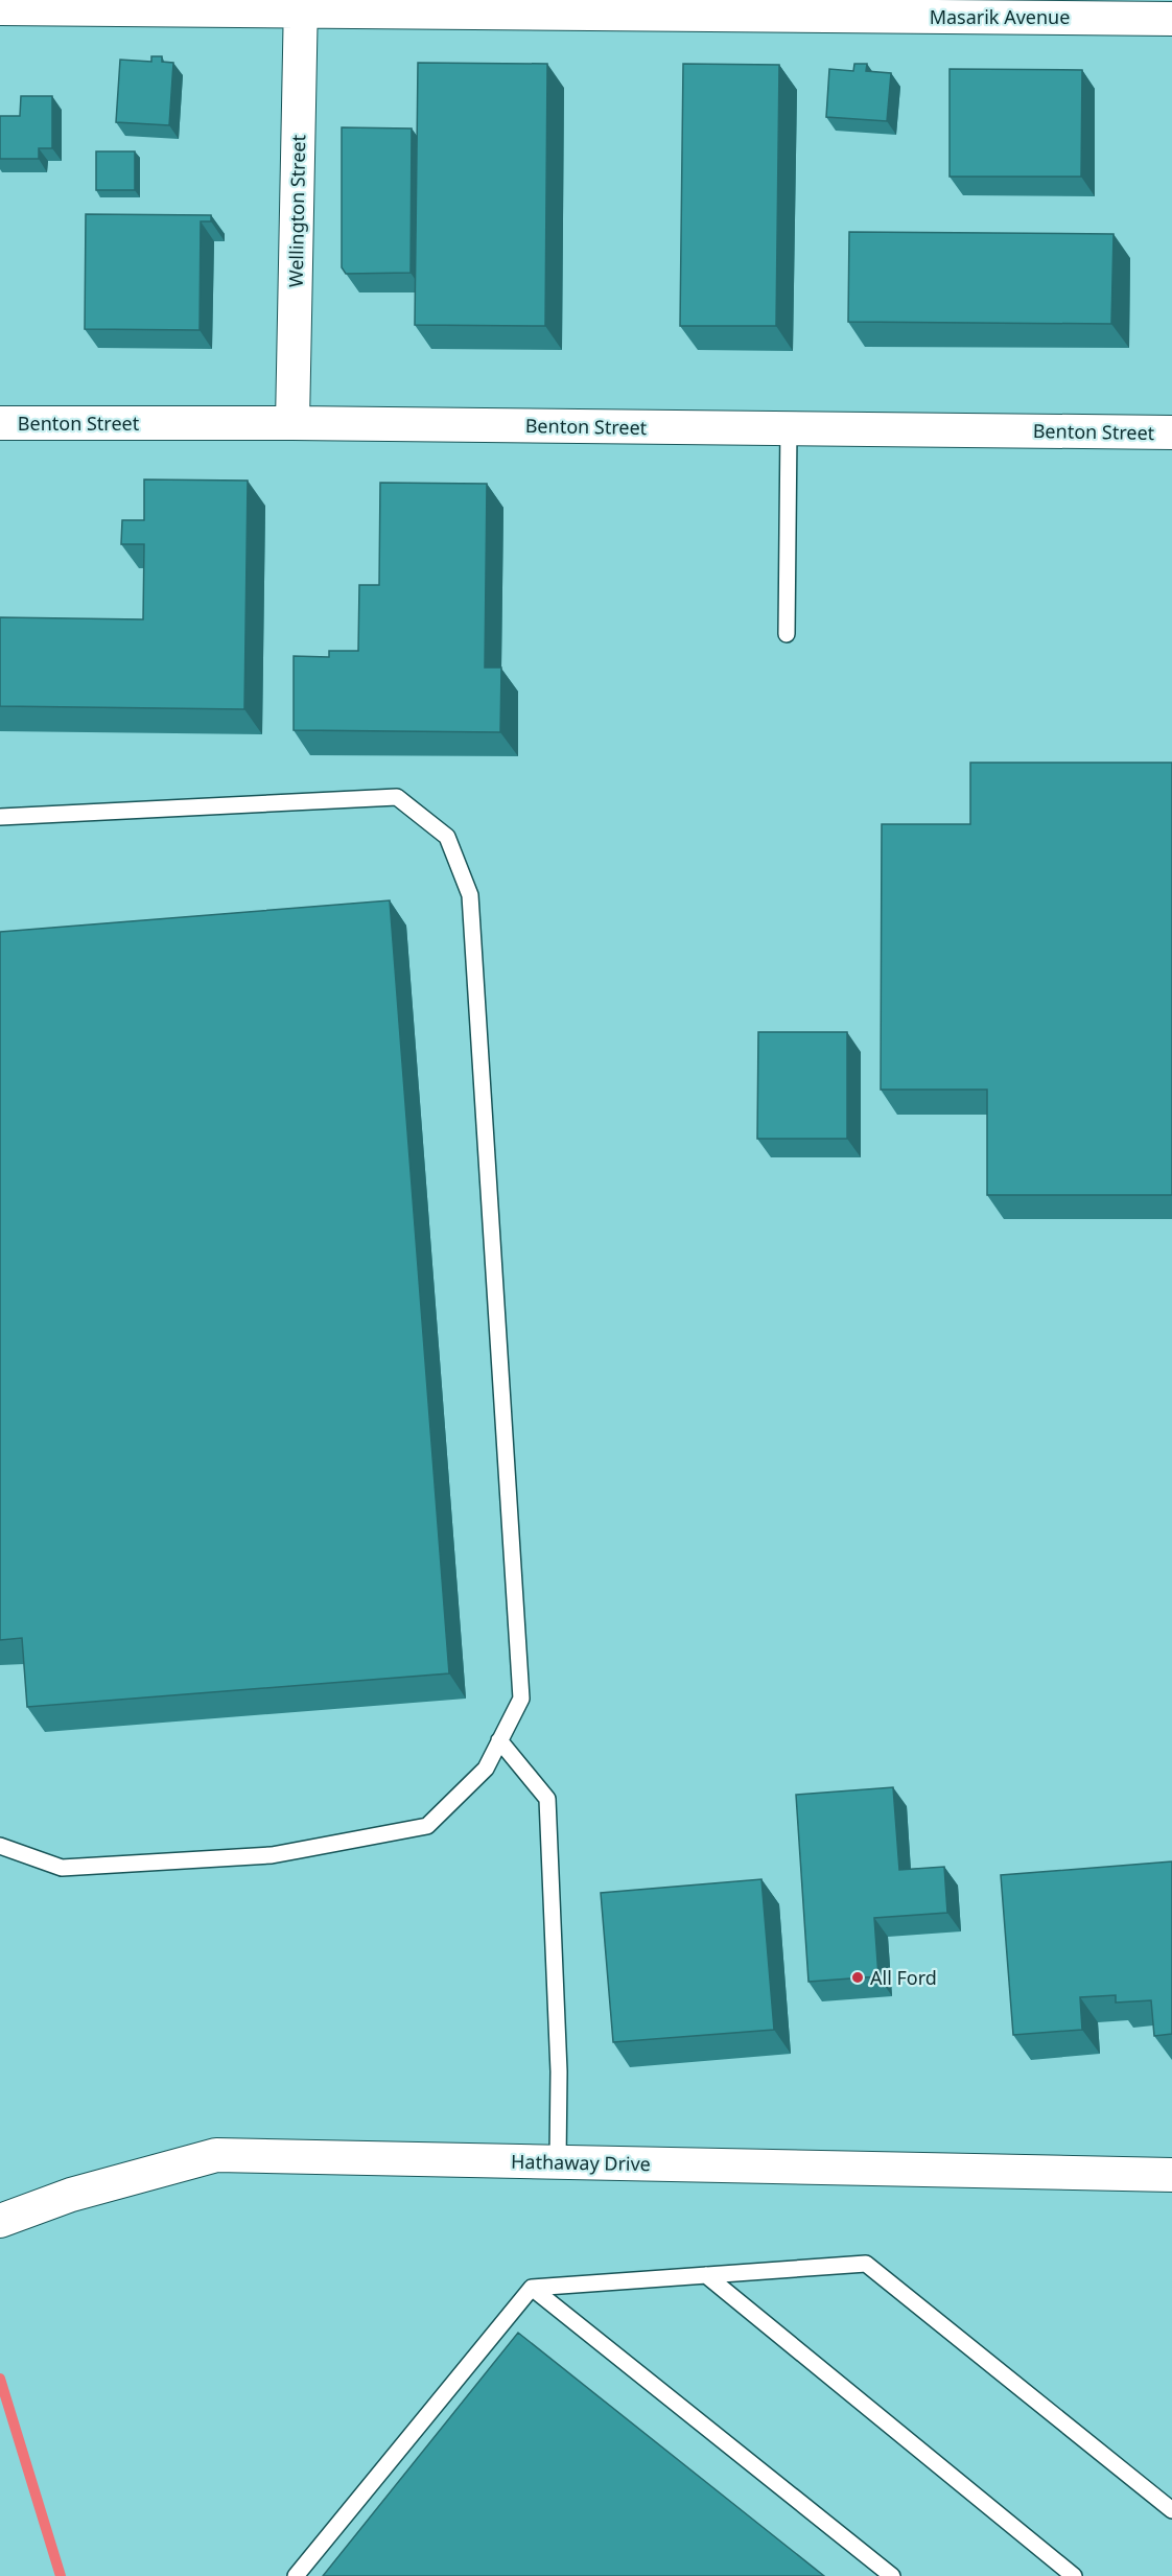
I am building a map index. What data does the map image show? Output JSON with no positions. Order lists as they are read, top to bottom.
{
  "streets": {
    "street": [
      "Masarik Avenue",
      "Wellington Street",
      "Benton Street",
      "Hathaway Drive"
    ]
  },
  "crossings": [
    ["Masarik Avenue", "Wellington Street"],
    ["Wellington Street", "Benton Street"]
  ],
  "places": ["All Ford"]
}
